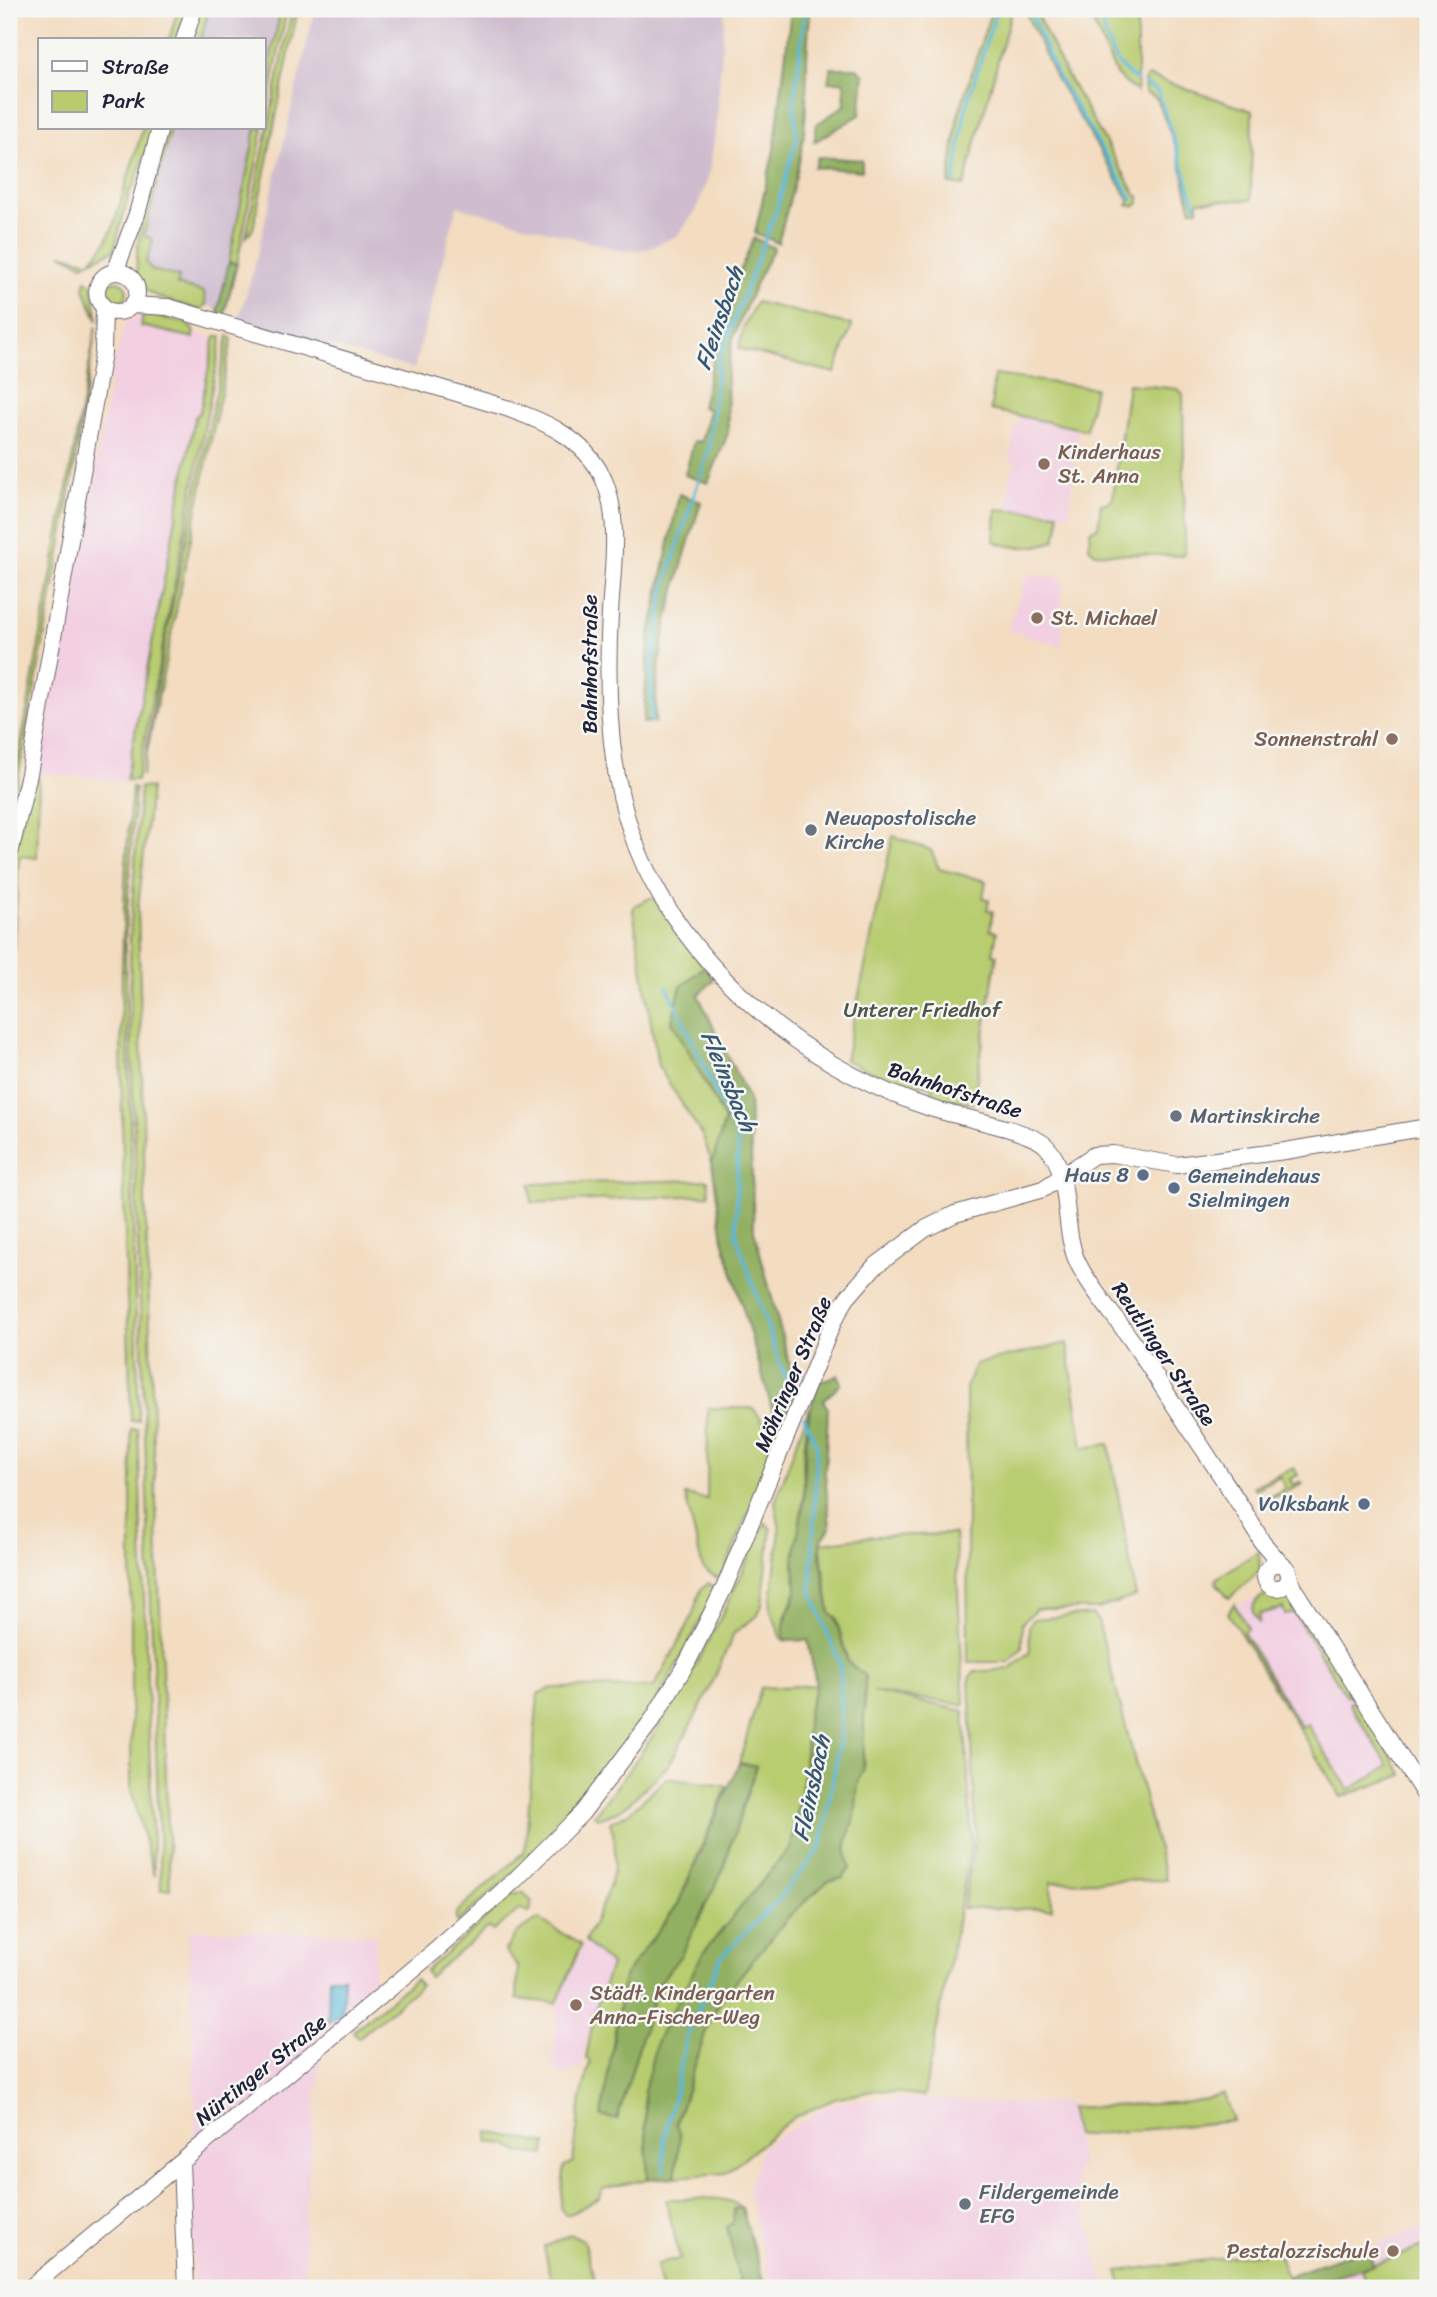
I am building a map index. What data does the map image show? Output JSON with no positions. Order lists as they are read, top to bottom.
{
  "streets": {
    "main road": [
      "Bahnhofstraße",
      "Reutlinger Straße",
      "Möhringer Straße",
      "Nürtinger Straße"
    ]
  },
  "crossings": [
    ["Bahnhofstraße", "Reutlinger Straße"],
    ["Bahnhofstraße", "Möhringer Straße"],
    ["Reutlinger Straße", "Möhringer Straße"],
    ["Möhringer Straße", "Nürtinger Straße"]
  ],
  "water": ["Fleinsbach"],
  "parks": ["Unterer Friedhof"],
  "places": [
    "Kinderhaus St. Anna",
    "St. Michael",
    "Sonnenstrahl",
    "Neuapostolische Kirche",
    "Martinskirche",
    "Haus 8",
    "Gemeindehaus Sielmingen",
    "Volksbank",
    "Städt. Kindergarten Anna-Fischer-Weg",
    "Fildergemeinde EFG",
    "Pestalozzischule"
  ],
  "legend": ["Straße", "Park"]
}
